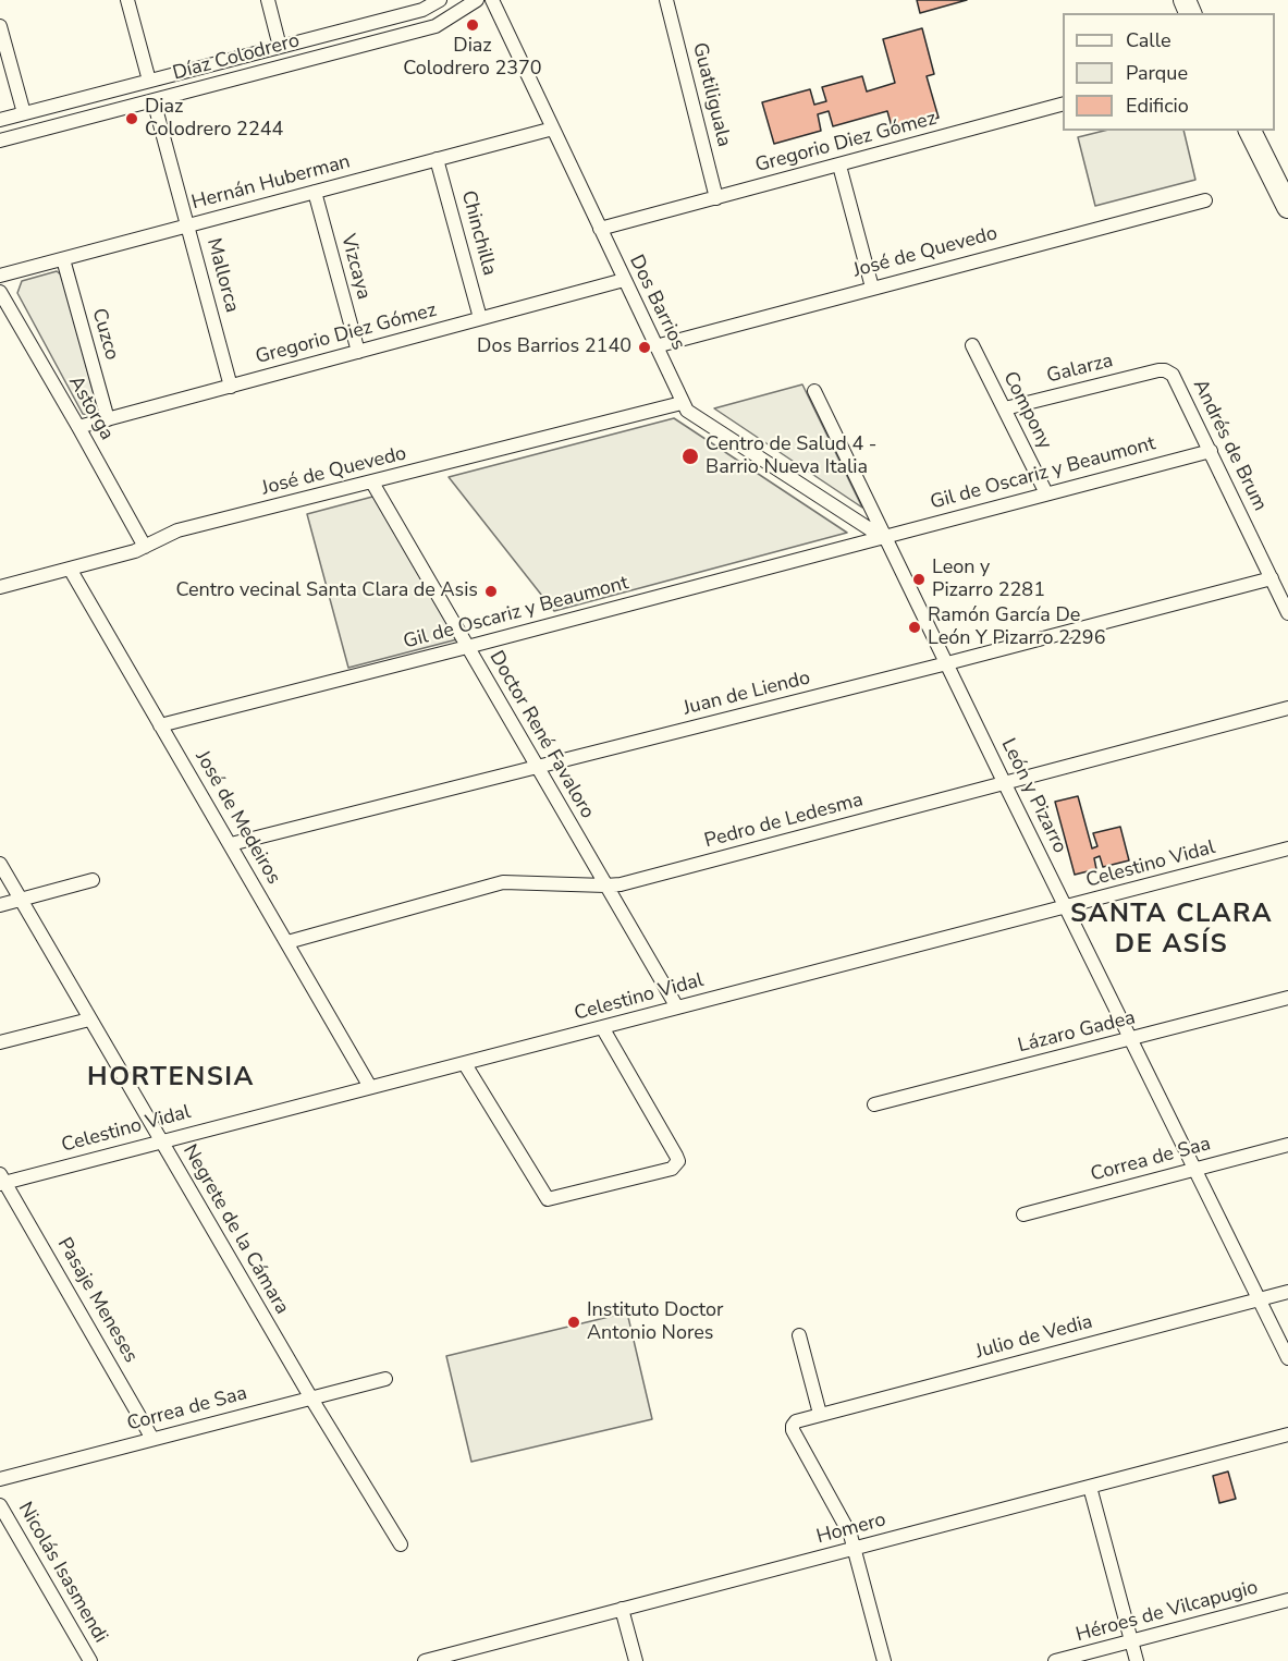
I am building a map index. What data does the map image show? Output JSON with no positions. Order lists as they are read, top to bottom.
{
  "streets": {
    "street": [
      "Díaz Colodrero",
      "Guatiliguala",
      "Gregorio Diez Gómez",
      "Hernán Huberman",
      "Chinchilla",
      "José de Quevedo",
      "Vizcaya",
      "Mallorca",
      "Dos Barrios",
      "Cuzco",
      "Galarza",
      "Astorga",
      "Compony",
      "Andrés de Brum",
      "Gil de Oscariz y Beaumont",
      "Juan de Liendo",
      "Doctor René Favaloro",
      "León y Pizarro",
      "José de Medeiros",
      "Pedro de Ledesma",
      "Celestino Vidal",
      "Lázaro Gadea",
      "Correa de Saa",
      "Negrete de la Cámara",
      "Pasaje Meneses",
      "Julio de Vedia",
      "Homero",
      "Nicolás Isasmendi",
      "Héroes de Vilcapugio"
    ]
  },
  "crossings": [
    ["Díaz Colodrero", "Mallorca"],
    ["Guatiliguala", "Gregorio Diez Gómez"],
    ["Gregorio Diez Gómez", "Chinchilla"],
    ["Gregorio Diez Gómez", "Vizcaya"],
    ["Gregorio Diez Gómez", "Mallorca"],
    ["Gregorio Diez Gómez", "Dos Barrios"],
    ["Gregorio Diez Gómez", "Cuzco"],
    ["Gregorio Diez Gómez", "Astorga"],
    ["Hernán Huberman", "Chinchilla"],
    ["Hernán Huberman", "Vizcaya"],
    ["Hernán Huberman", "Mallorca"],
    ["Hernán Huberman", "Dos Barrios"],
    ["Hernán Huberman", "Cuzco"],
    ["José de Quevedo", "Dos Barrios"],
    ["José de Quevedo", "Astorga"],
    ["José de Quevedo", "Doctor René Favaloro"],
    ["José de Quevedo", "José de Medeiros"],
    ["Dos Barrios", "Gil de Oscariz y Beaumont"],
    ["Dos Barrios", "León y Pizarro"],
    ["Galarza", "Compony"],
    ["Galarza", "Andrés de Brum"],
    ["Compony", "Gil de Oscariz y Beaumont"],
    ["Andrés de Brum", "Gil de Oscariz y Beaumont"],
    ["Andrés de Brum", "Juan de Liendo"],
    ["Gil de Oscariz y Beaumont", "Doctor René Favaloro"],
    ["Gil de Oscariz y Beaumont", "León y Pizarro"],
    ["Gil de Oscariz y Beaumont", "José de Medeiros"],
    ["Juan de Liendo", "Doctor René Favaloro"],
    ["Juan de Liendo", "León y Pizarro"],
    ["Juan de Liendo", "José de Medeiros"],
    ["Doctor René Favaloro", "Pedro de Ledesma"],
    ["Doctor René Favaloro", "Celestino Vidal"],
    ["León y Pizarro", "Pedro de Ledesma"],
    ["León y Pizarro", "Celestino Vidal"],
    ["León y Pizarro", "Lázaro Gadea"],
    ["León y Pizarro", "Correa de Saa"],
    ["León y Pizarro", "Julio de Vedia"],
    ["José de Medeiros", "Pedro de Ledesma"],
    ["José de Medeiros", "Celestino Vidal"],
    ["Celestino Vidal", "Negrete de la Cámara"],
    ["Celestino Vidal", "Pasaje Meneses"],
    ["Correa de Saa", "Negrete de la Cámara"],
    ["Correa de Saa", "Pasaje Meneses"],
    ["Julio de Vedia", "Homero"]
  ],
  "districts": ["SANTA CLARA DE ASÍS", "HORTENSIA"],
  "places": [
    "Diaz Colodrero 2370",
    "Diaz Colodrero 2244",
    "Dos Barrios 2140",
    "Centro de Salud 4 - Barrio Nueva Italia",
    "Leon y Pizarro 2281",
    "Centro vecinal Santa Clara de Asis",
    "Ramón García De León Y Pizarro 2296",
    "Instituto Doctor Antonio Nores"
  ],
  "legend": ["Calle", "Parque", "Edificio"]
}
